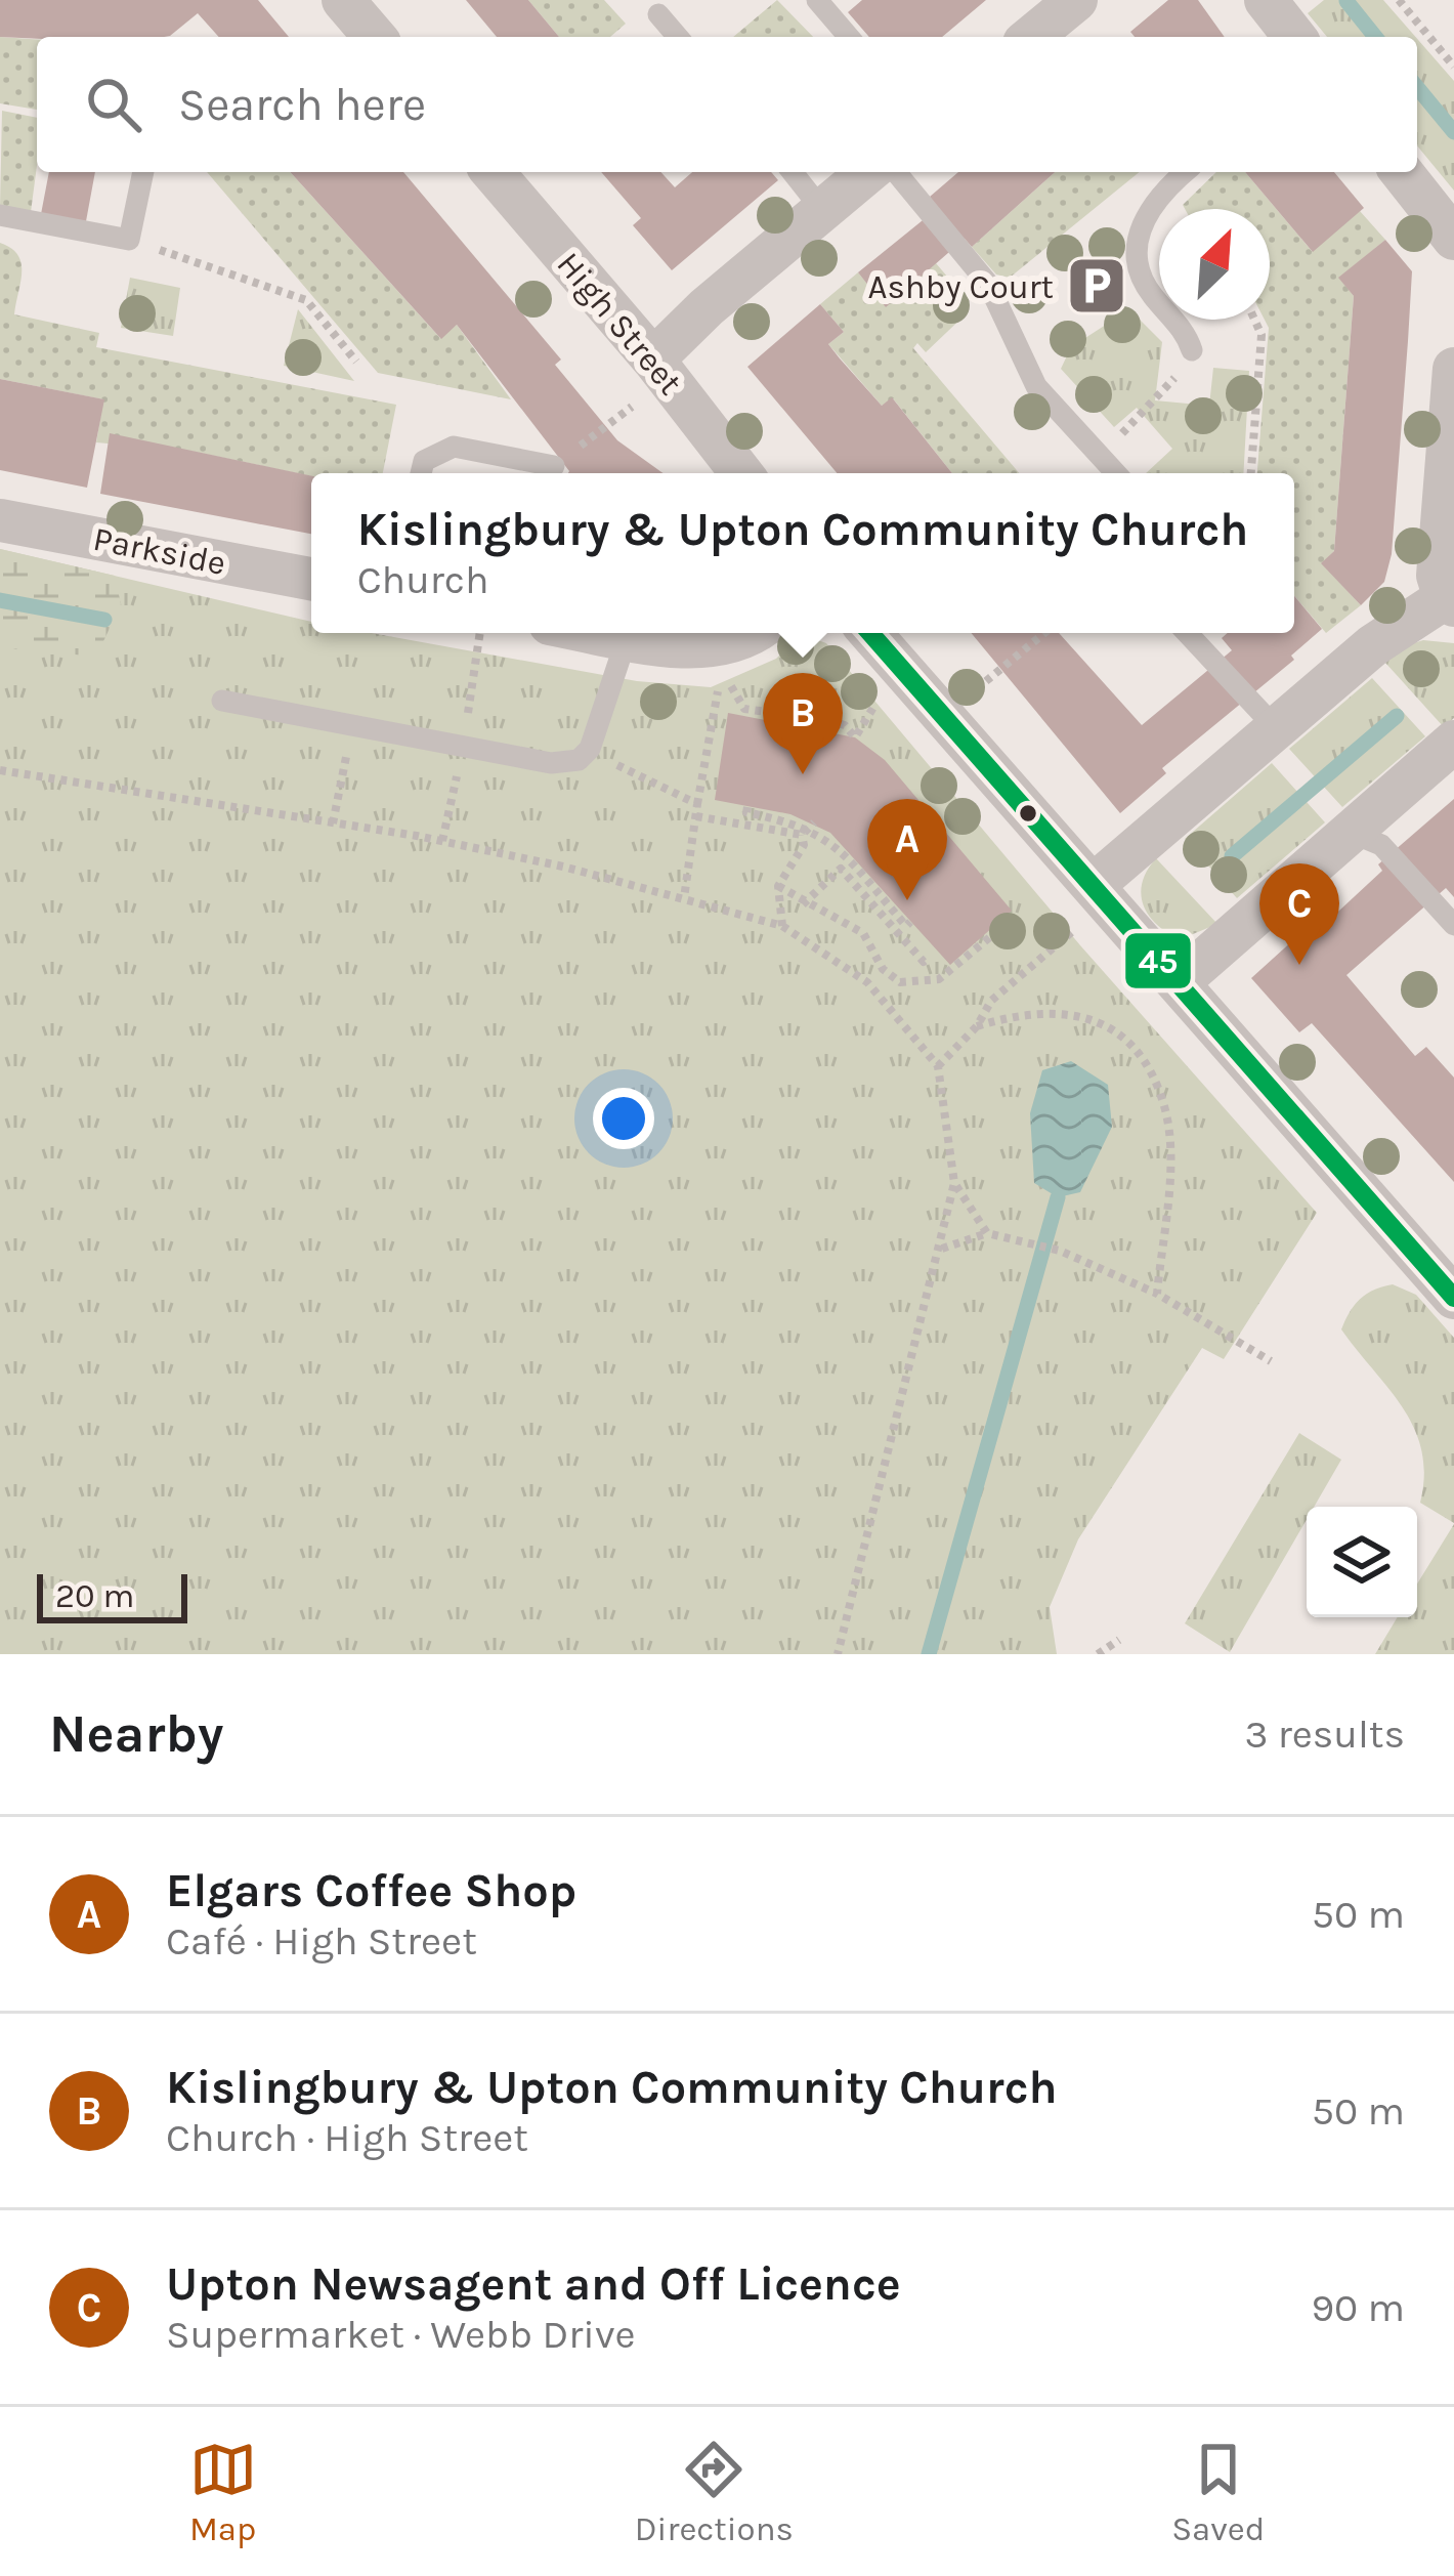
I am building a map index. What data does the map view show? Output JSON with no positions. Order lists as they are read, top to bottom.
{
  "streets": {
    "street": ["High Street", "Parkside"]
  },
  "places": {
    "parking": ["Ashby Court"]
  },
  "lines": ["transit line 45"],
  "scale_bar": "20 m",
  "north": "top right",
  "page": {
    "search": "Search here",
    "popup": ["Kislingbury & Upton Community Church", "Church"],
    "pins": ["B", "A", "C"],
    "scale": "20 m",
    "heading": ["Nearby", "3 results"],
    "list": [
      {
        "mark": "A",
        "name": "Elgars Coffee Shop",
        "note": "Café · High Street",
        "value": "50 m"
      },
      {
        "mark": "B",
        "name": "Kislingbury & Upton Community Church",
        "note": "Church · High Street",
        "value": "50 m"
      },
      {
        "mark": "C",
        "name": "Upton Newsagent and Off Licence",
        "note": "Supermarket · Webb Drive",
        "value": "90 m"
      }
    ],
    "nav": ["Map", "Directions", "Saved"]
  }
}
